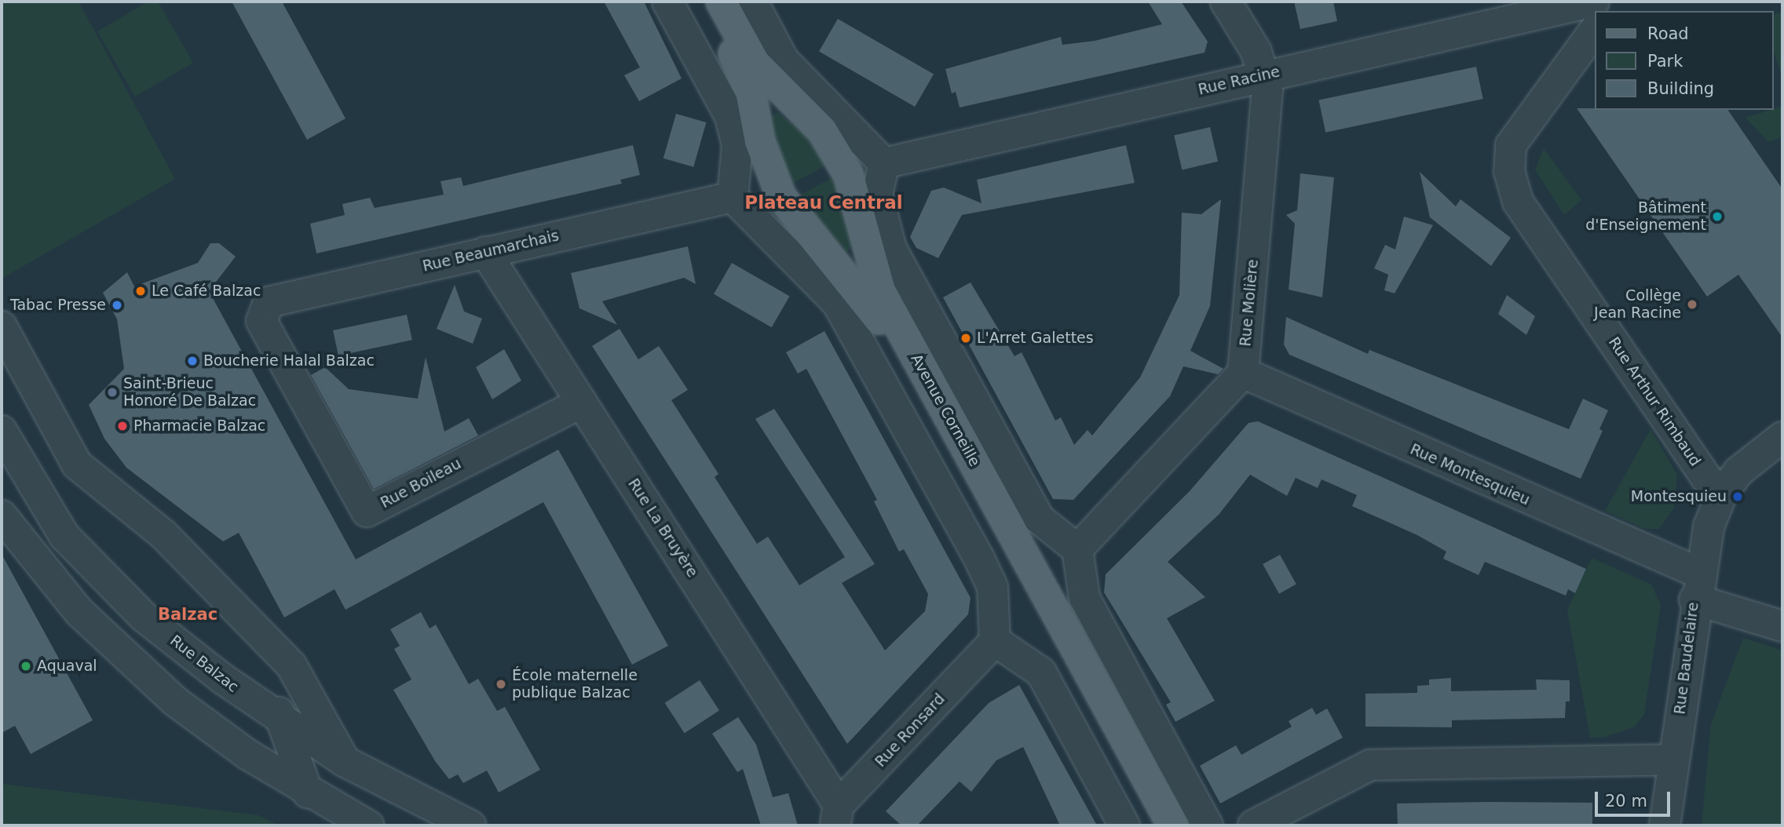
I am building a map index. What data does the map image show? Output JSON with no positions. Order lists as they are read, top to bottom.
{
  "streets": {
    "main road": ["Avenue Corneille"],
    "street": [
      "Rue Racine",
      "Rue Beaumarchais",
      "Rue Molière",
      "Rue Arthur Rimbaud",
      "Rue Montesquieu",
      "Rue Boileau",
      "Rue La Bruyère",
      "Rue Baudelaire",
      "Rue Balzac",
      "Rue Ronsard"
    ]
  },
  "crossings": [
    ["Rue Racine", "Rue Molière"],
    ["Rue Racine", "Avenue Corneille"],
    ["Rue Beaumarchais", "Rue Boileau"],
    ["Rue Beaumarchais", "Rue La Bruyère"],
    ["Rue Molière", "Rue Montesquieu"],
    ["Rue Arthur Rimbaud", "Rue Baudelaire"],
    ["Rue Montesquieu", "Rue Baudelaire"],
    ["Rue Boileau", "Rue La Bruyère"],
    ["Rue La Bruyère", "Rue Ronsard"]
  ],
  "districts": ["Plateau Central", "Balzac"],
  "places": [
    "Bâtiment d'Enseignement",
    "Le Café Balzac",
    "Collège Jean Racine",
    "Tabac Presse",
    "L'Arret Galettes",
    "Boucherie Halal Balzac",
    "Saint-Brieuc Honoré De Balzac",
    "Pharmacie Balzac",
    "Montesquieu",
    "Aquaval",
    "École maternelle publique Balzac"
  ],
  "legend": ["Road", "Park", "Building"],
  "scale_bar": "20 m"
}
